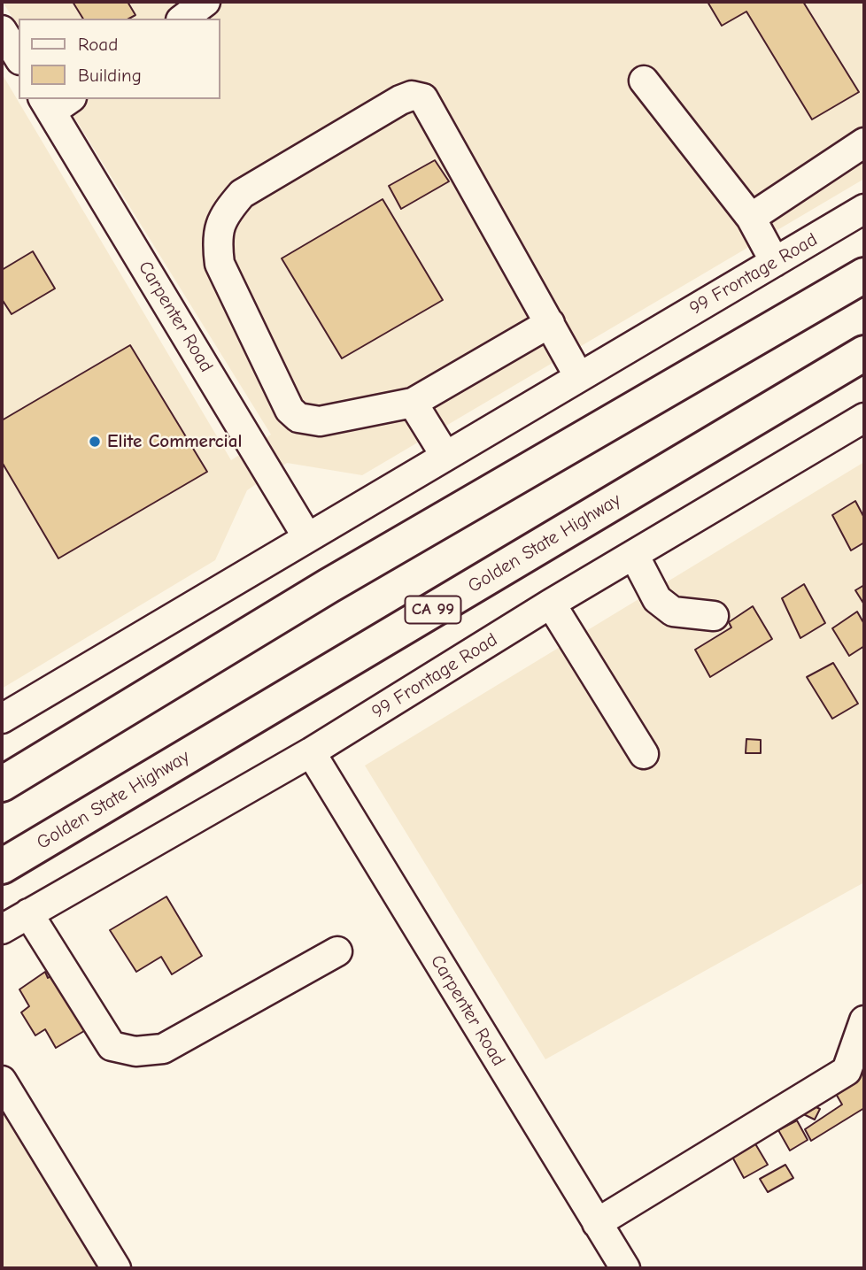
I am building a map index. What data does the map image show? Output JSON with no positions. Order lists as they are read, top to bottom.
{
  "streets": {
    "highway": ["Golden State Highway", "CA 99"],
    "street": ["99 Frontage Road", "Carpenter Road"]
  },
  "crossings": [
    ["99 Frontage Road", "Carpenter Road"]
  ],
  "places": ["Elite Commercial"],
  "legend": ["Road", "Building"]
}
